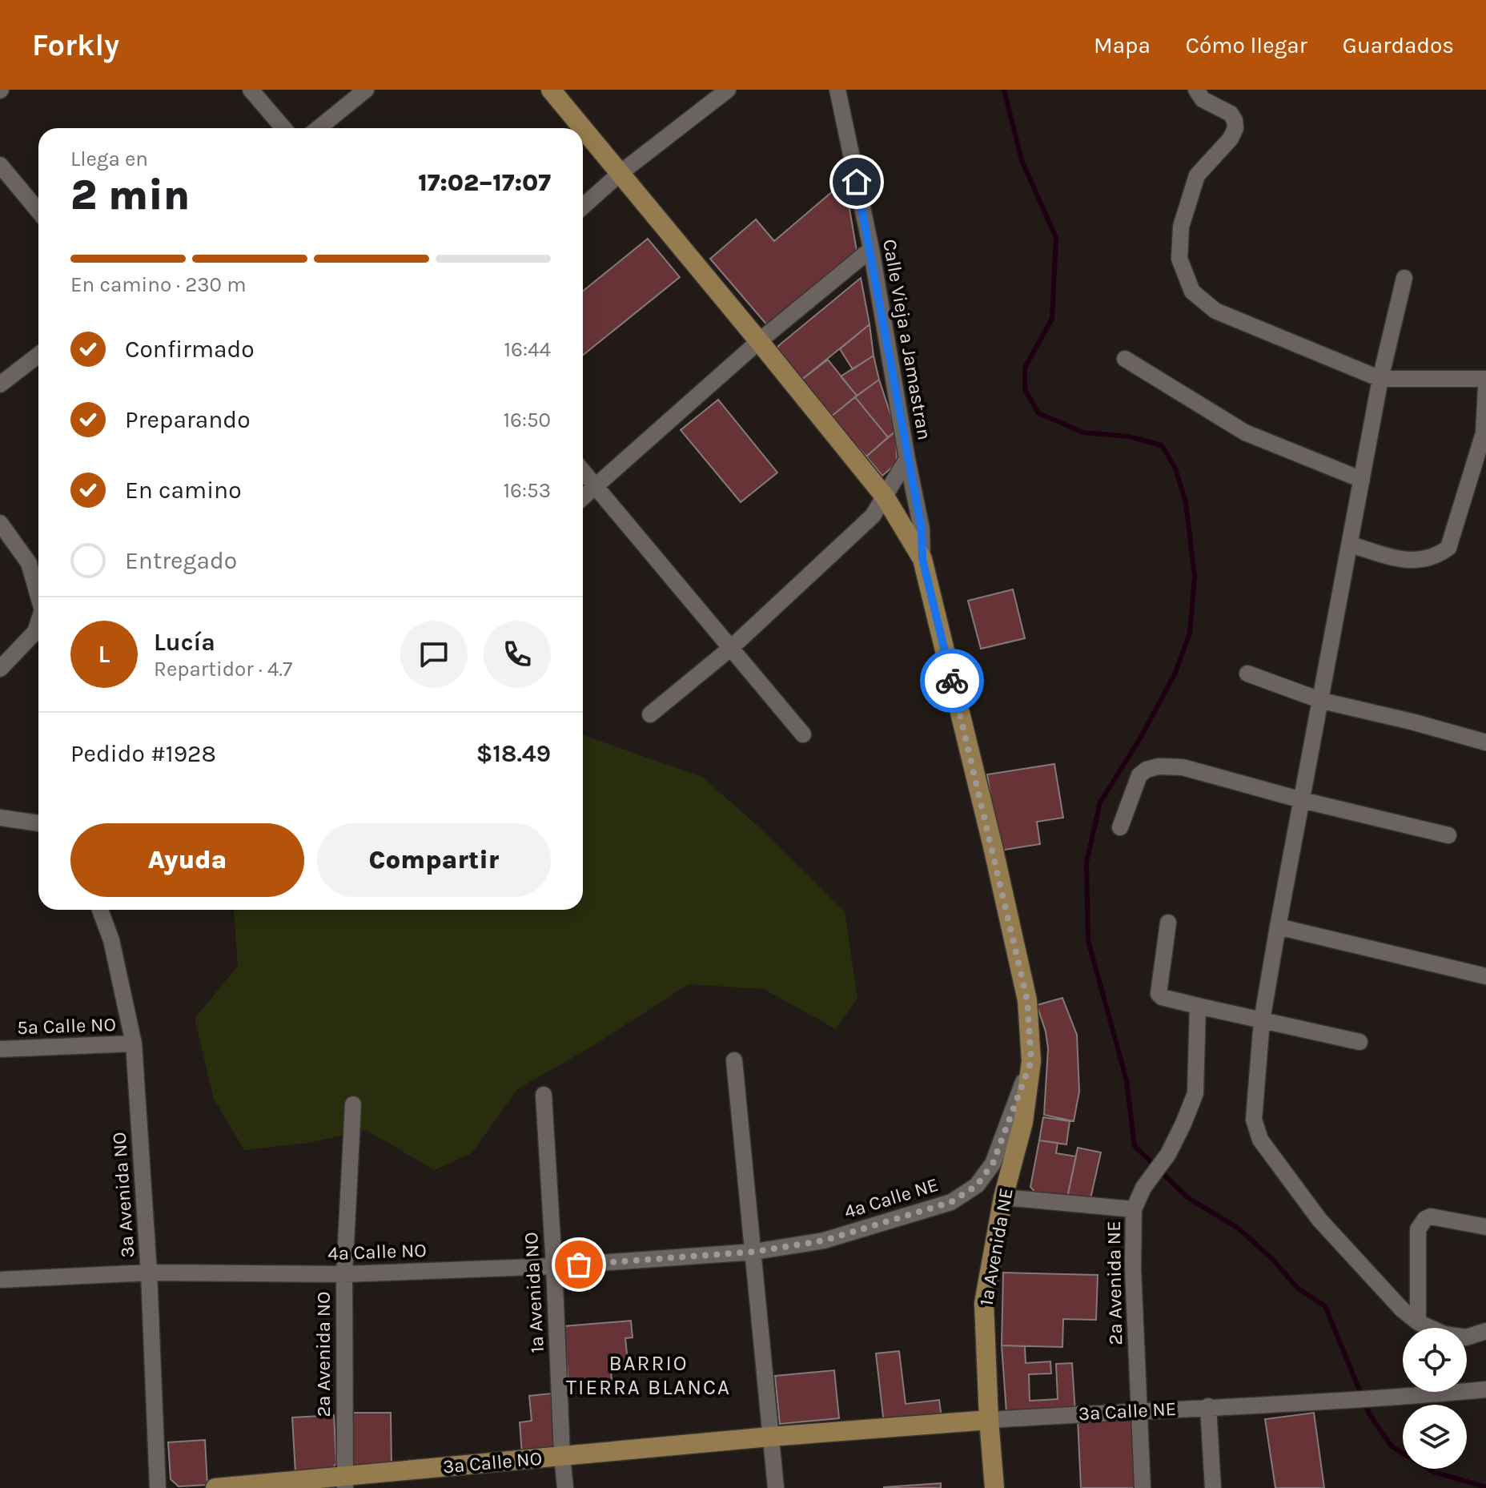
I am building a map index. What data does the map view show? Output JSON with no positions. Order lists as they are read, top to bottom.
{
  "streets": {
    "main road": ["1a Avenida NE", "3a Calle NE", "3a Calle NO"],
    "street": [
      "Calle Vieja a Jamastran",
      "5a Calle NO",
      "3a Avenida NO",
      "4a Calle NE",
      "4a Calle NO",
      "2a Avenida NE",
      "1a Avenida NO",
      "2a Avenida NO"
    ]
  },
  "crossings": [
    ["Calle Vieja a Jamastran", "1a Avenida NE"],
    ["5a Calle NO", "3a Avenida NO"],
    ["3a Avenida NO", "4a Calle NO"],
    ["4a Calle NE", "1a Avenida NE"],
    ["4a Calle NE", "4a Calle NO"],
    ["1a Avenida NE", "3a Calle NE"],
    ["4a Calle NO", "1a Avenida NO"],
    ["4a Calle NO", "2a Avenida NO"],
    ["2a Avenida NE", "3a Calle NE"],
    ["1a Avenida NO", "3a Calle NO"],
    ["2a Avenida NO", "3a Calle NO"],
    ["3a Calle NE", "3a Calle NO"]
  ],
  "districts": ["BARRIO TIERRA BLANCA"],
  "page": {
    "header": "Forkly",
    "nav": ["Mapa", "Cómo llegar", "Guardados"],
    "heading": ["2 min", "Llega en", "17:02–17:07"],
    "panel": [
      "Lucía",
      "Repartidor · 4.7",
      "Pedido #1928",
      "$18.49"
    ],
    "bar": "En camino · 230 m",
    "list": [
      ["Confirmado", "16:44"],
      ["Preparando", "16:50"],
      ["En camino", "16:53"],
      "Entregado"
    ],
    "round": "L",
    "buttons": ["Ayuda", "Compartir"]
  }
}
